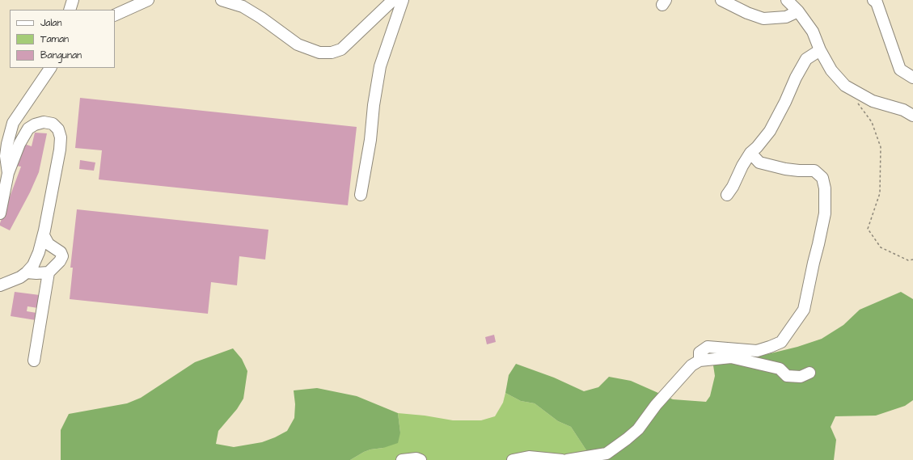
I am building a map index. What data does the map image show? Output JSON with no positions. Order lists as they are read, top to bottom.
{
  "legend": ["Jalan", "Taman", "Bangunan"]
}
